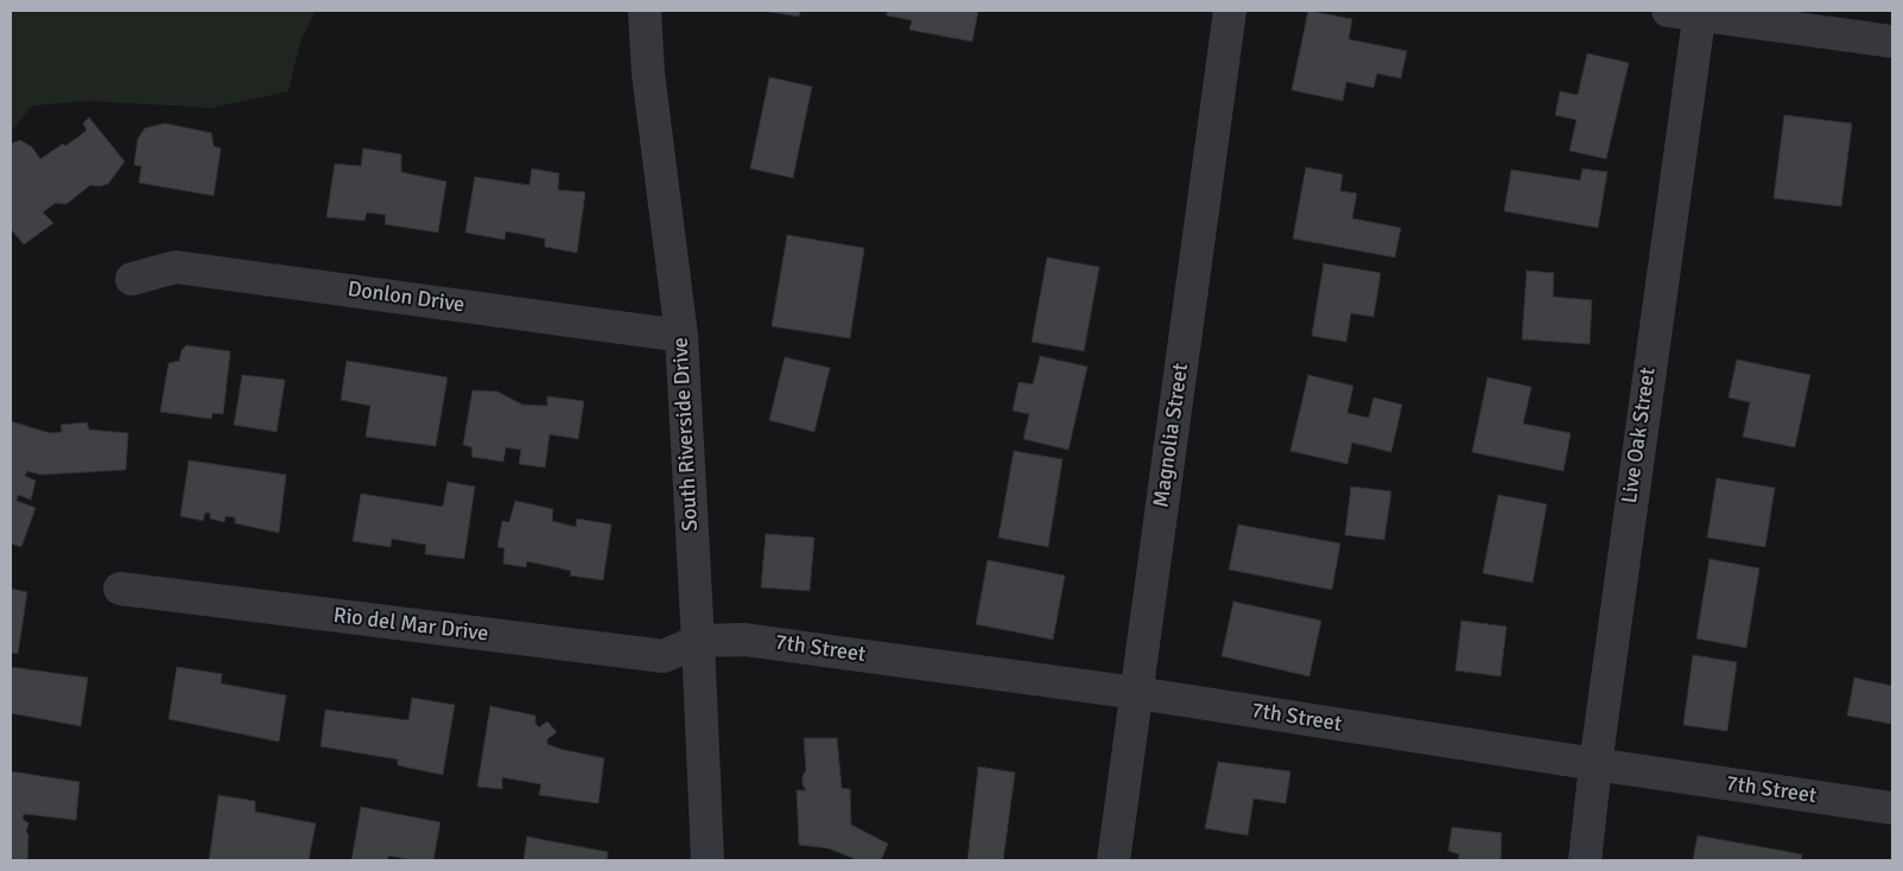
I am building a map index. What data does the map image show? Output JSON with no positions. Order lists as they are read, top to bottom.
{
  "streets": {
    "street": [
      "Donlon Drive",
      "South Riverside Drive",
      "Magnolia Street",
      "Live Oak Street",
      "Rio del Mar Drive",
      "7th Street"
    ]
  },
  "crossings": [
    ["Donlon Drive", "South Riverside Drive"],
    ["South Riverside Drive", "Rio del Mar Drive"],
    ["South Riverside Drive", "7th Street"],
    ["Magnolia Street", "7th Street"],
    ["Live Oak Street", "7th Street"],
    ["Rio del Mar Drive", "7th Street"]
  ]
}
